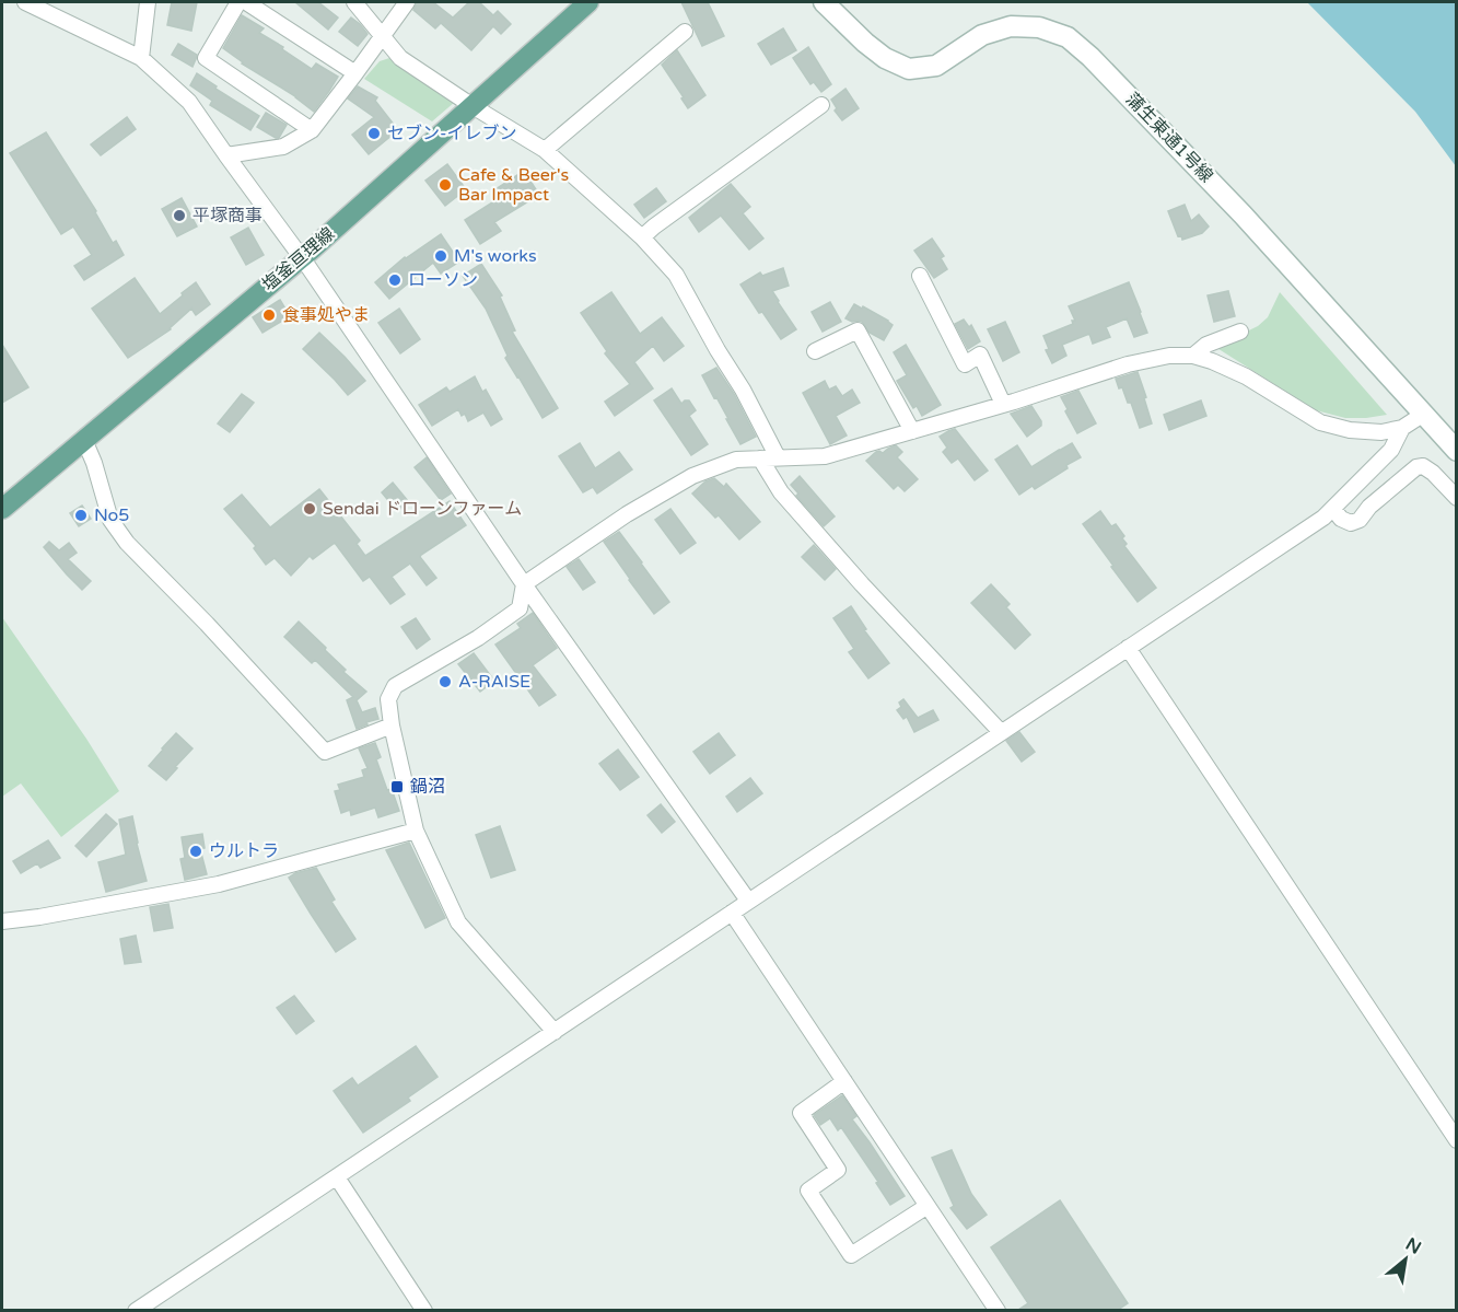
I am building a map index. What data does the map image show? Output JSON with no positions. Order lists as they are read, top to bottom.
{
  "streets": {
    "main road": ["塩釜亘理線"],
    "street": ["蒲生東通1号線"]
  },
  "places": {
    "other": [
      "セブン-イレブン",
      "Cafe & Beer's Bar Impact",
      "平塚商事",
      "M's works",
      "ローソン",
      "食事処やま",
      "Sendai ドローンファーム",
      "No5",
      "A-RAISE",
      "ウルトラ"
    ],
    "transit": ["鍋沼"]
  },
  "north": "top right"
}
